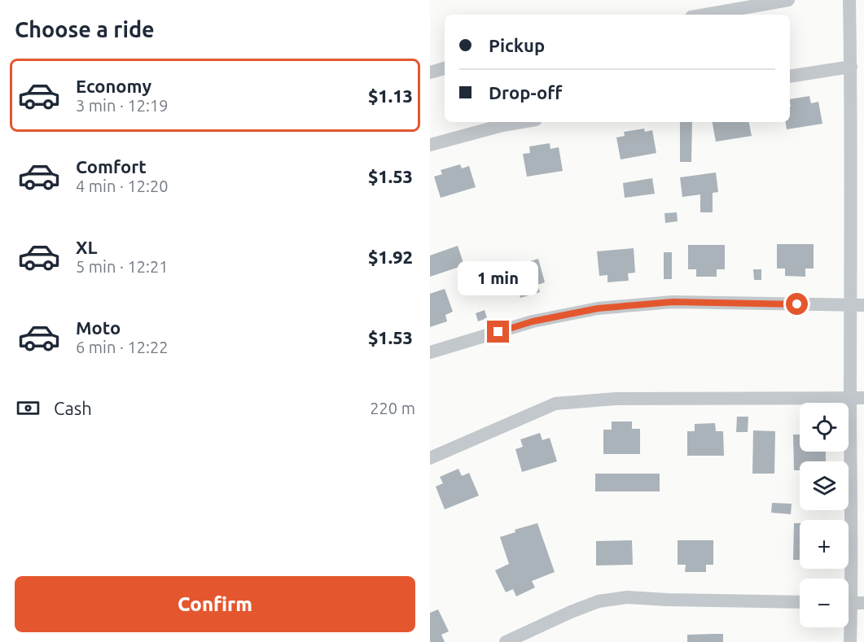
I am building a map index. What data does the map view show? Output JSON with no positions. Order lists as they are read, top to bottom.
{
  "page": {
    "heading": "Choose a ride",
    "banner": ["Pickup", "Drop-off"],
    "list": [
      {
        "name": "Economy",
        "note": "3 min · 12:19",
        "value": "$1.13"
      },
      {
        "name": "Comfort",
        "note": "4 min · 12:20",
        "value": "$1.53"
      },
      {
        "name": "XL",
        "note": "5 min · 12:21",
        "value": "$1.92"
      },
      {
        "name": "Moto",
        "note": "6 min · 12:22",
        "value": "$1.53"
      }
    ],
    "bubble": "1 min",
    "pay": ["Cash", "220 m"],
    "map_buttons": ["+", "−"],
    "buttons": "Confirm"
  }
}
